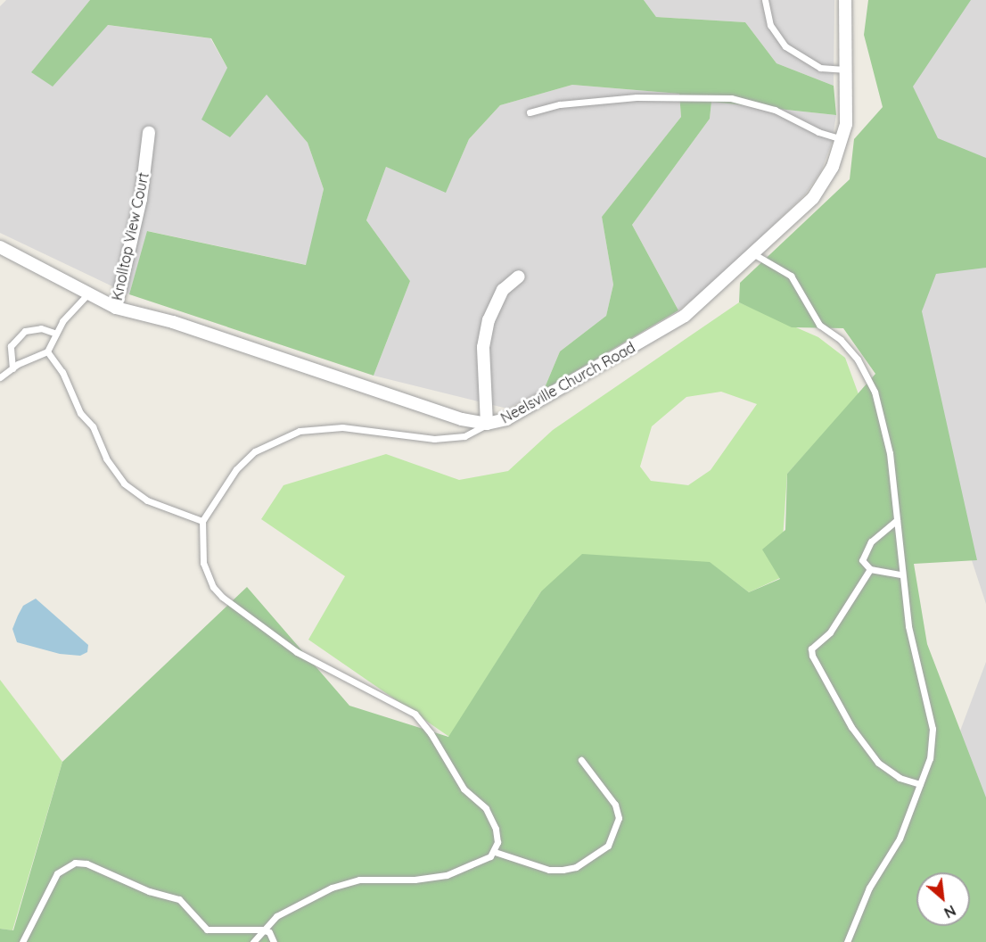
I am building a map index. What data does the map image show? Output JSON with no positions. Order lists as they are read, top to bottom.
{
  "streets": {
    "street": ["Knolltop View Court", "Neelsville Church Road"]
  },
  "crossings": [
    ["Knolltop View Court", "Neelsville Church Road"]
  ],
  "north": "bottom right"
}
